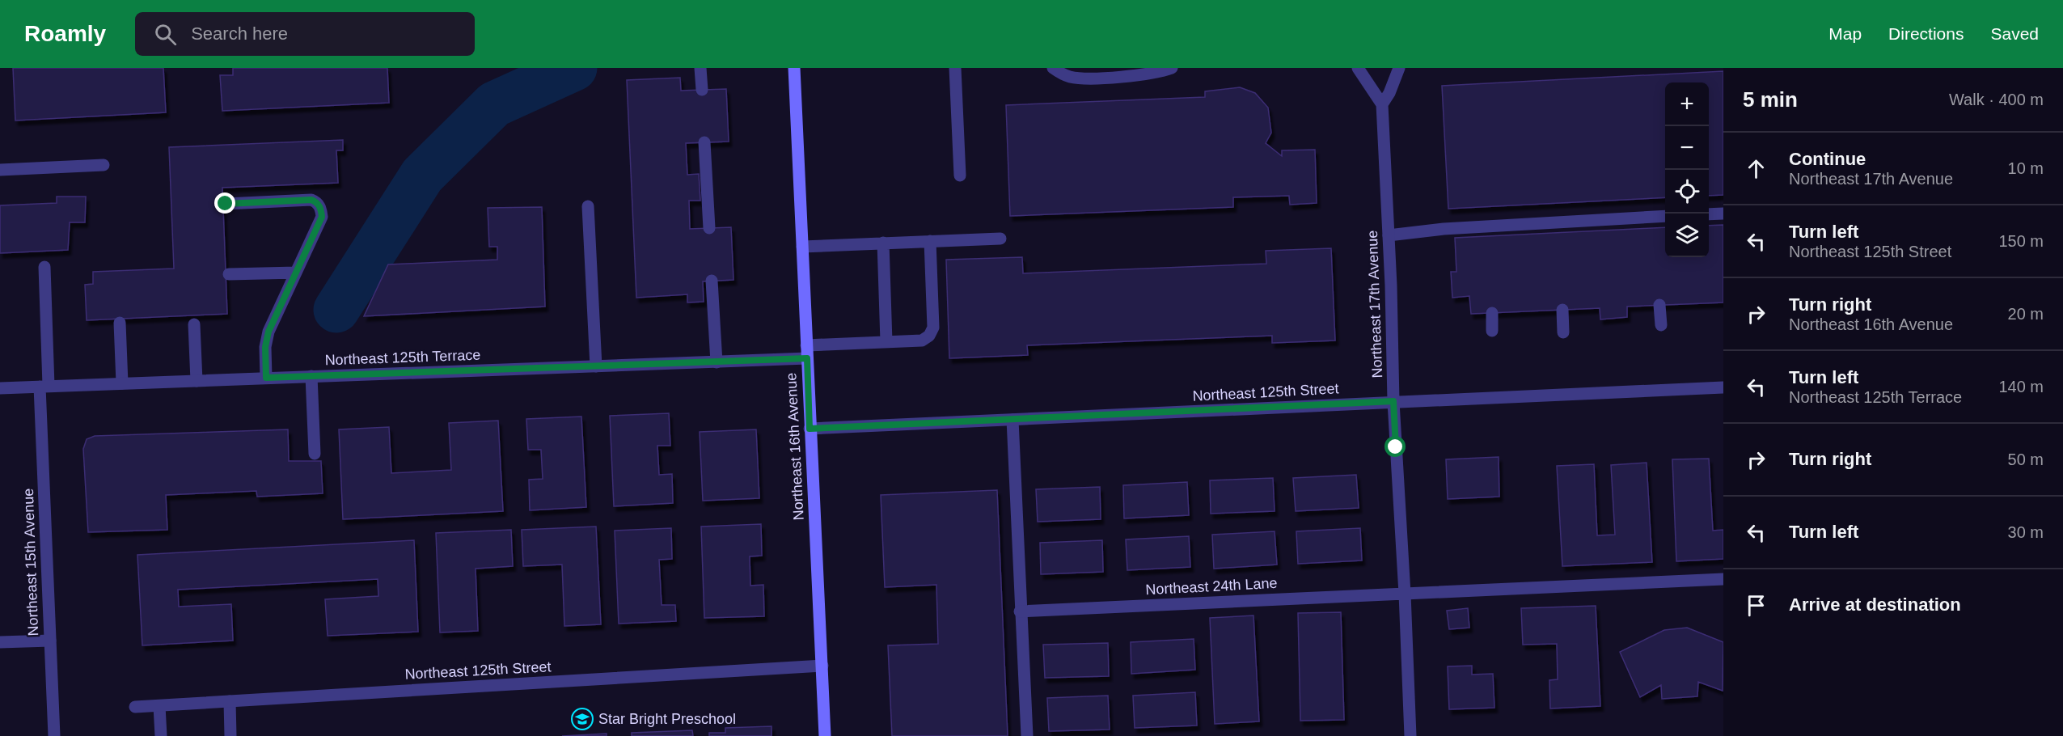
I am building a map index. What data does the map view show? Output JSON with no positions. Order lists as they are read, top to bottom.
{
  "streets": {
    "street": [
      "Northeast 17th Avenue",
      "Northeast 125th Terrace",
      "Northeast 125th Street",
      "Northeast 16th Avenue",
      "Northeast 15th Avenue",
      "Northeast 24th Lane"
    ]
  },
  "crossings": [
    ["Northeast 17th Avenue", "Northeast 125th Street"],
    ["Northeast 17th Avenue", "Northeast 24th Lane"],
    ["Northeast 125th Terrace", "Northeast 16th Avenue"],
    ["Northeast 125th Terrace", "Northeast 15th Avenue"],
    ["Northeast 125th Street", "Northeast 16th Avenue"]
  ],
  "places": {
    "school or university": ["Star Bright Preschool"]
  },
  "page": {
    "header": "Roamly",
    "search": "Search here",
    "nav": ["Map", "Directions", "Saved"],
    "heading": ["5 min", "Walk · 400 m"],
    "map_buttons": ["+", "−"],
    "list": [
      ["Continue", "Northeast 17th Avenue", "10 m"],
      ["Turn left", "Northeast 125th Street", "150 m"],
      ["Turn right", "Northeast 16th Avenue", "20 m"],
      ["Turn left", "Northeast 125th Terrace", "140 m"],
      ["Turn right", "50 m"],
      ["Turn left", "30 m"],
      "Arrive at destination"
    ]
  }
}
